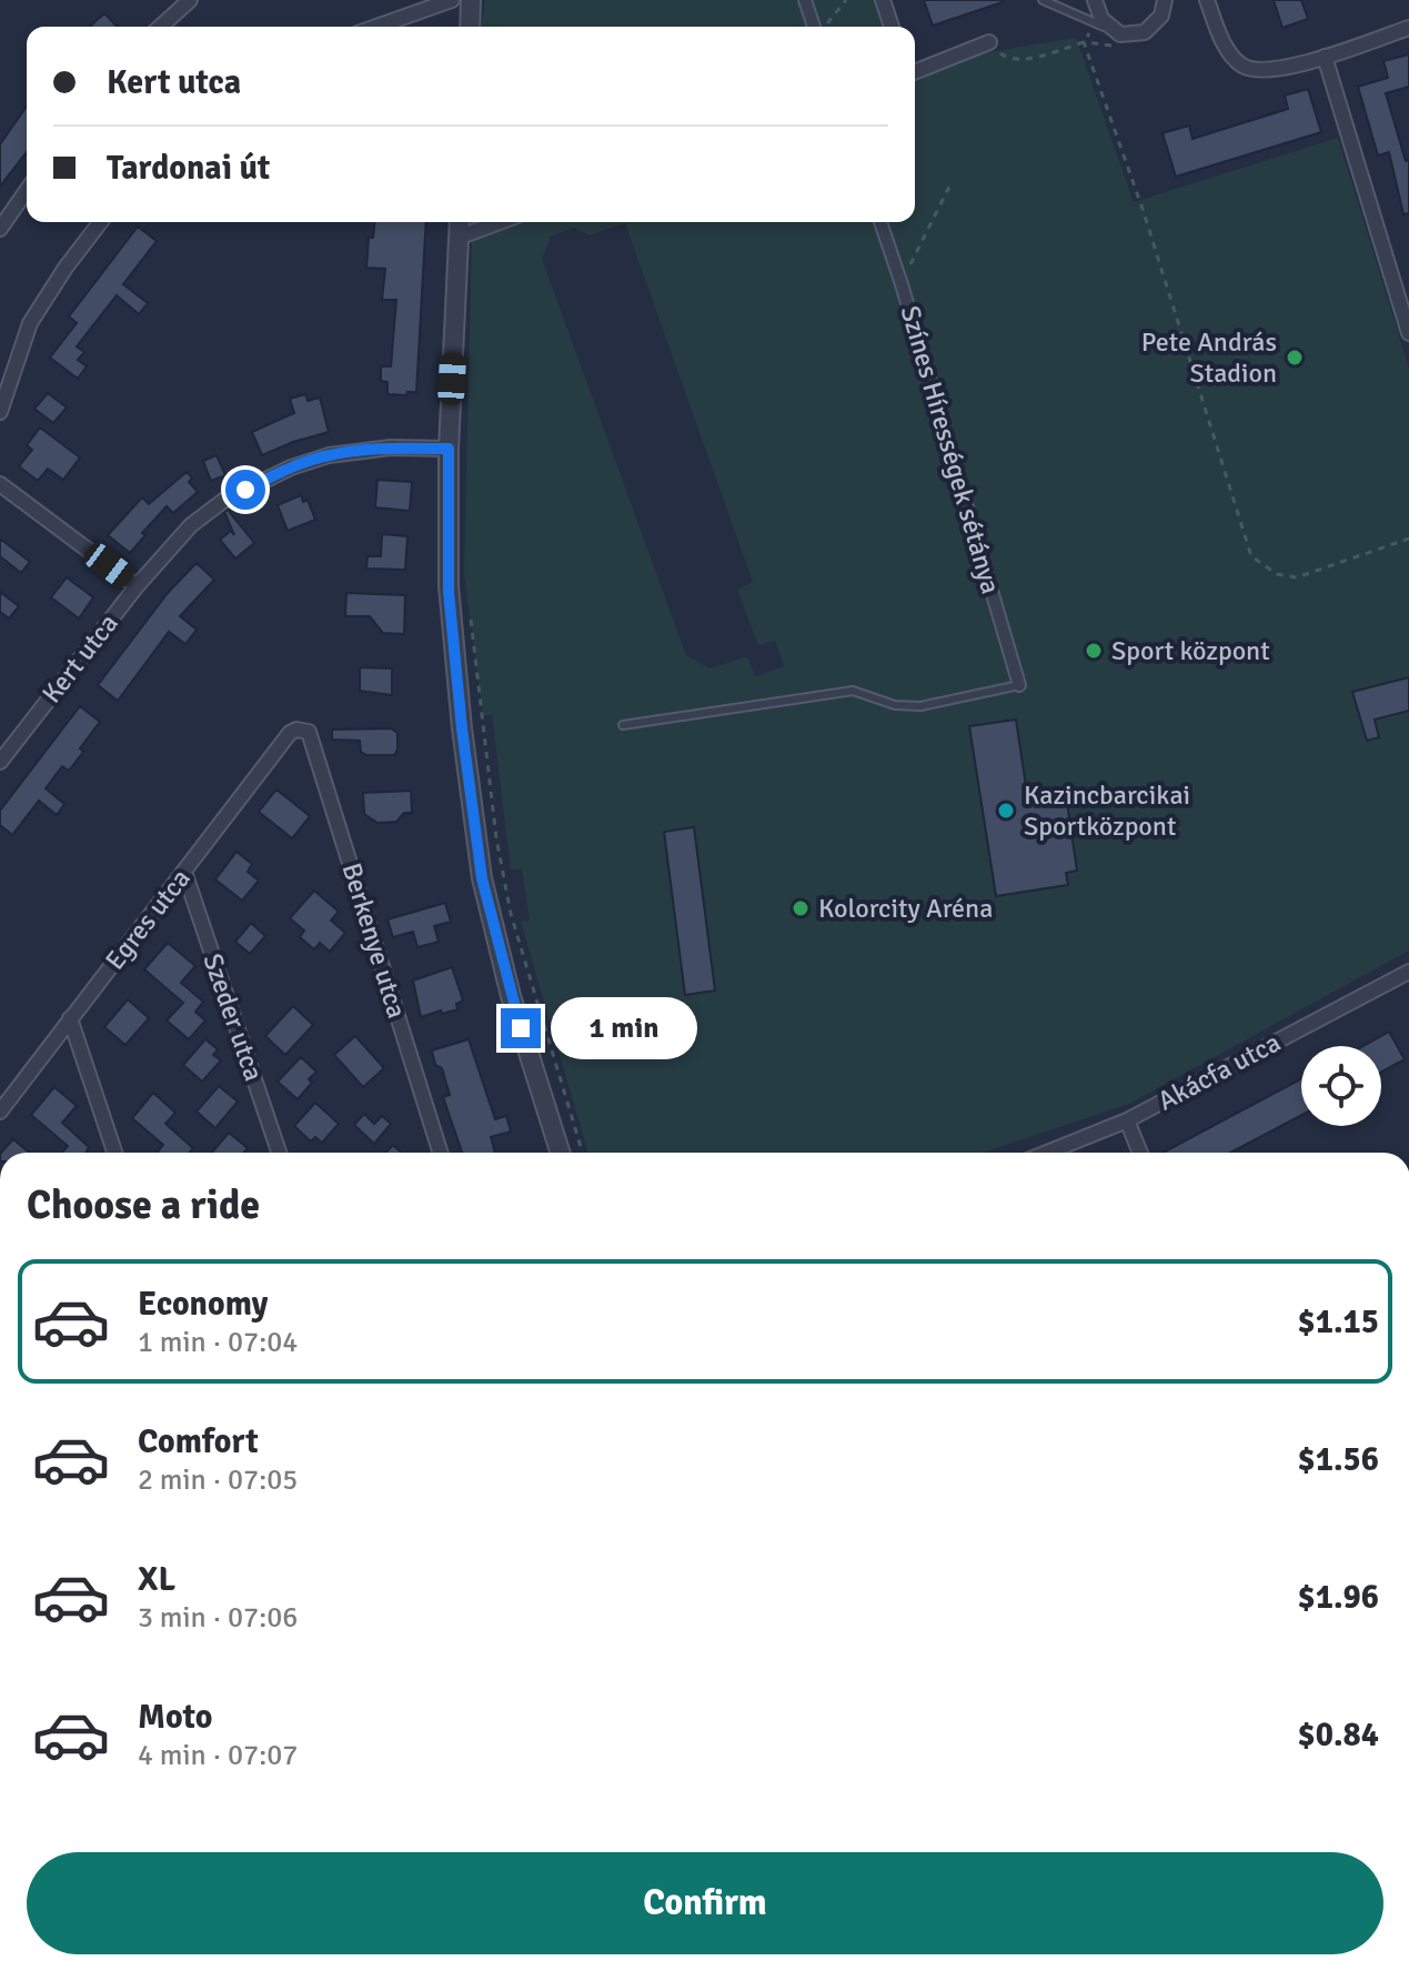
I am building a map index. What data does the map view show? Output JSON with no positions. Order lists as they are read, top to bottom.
{
  "streets": {
    "street": [
      "Színes Hírességek sétánya",
      "Kert utca",
      "Egres utca",
      "Berkenye utca",
      "Szeder utca",
      "Akácfa utca"
    ]
  },
  "crossings": [
    ["Egres utca", "Berkenye utca"],
    ["Egres utca", "Szeder utca"]
  ],
  "places": [
    "Pete András Stadion",
    "Sport központ",
    "Kazincbarcikai Sportközpont",
    "Kolorcity Aréna"
  ],
  "page": {
    "banner": ["Kert utca", "Tardonai út"],
    "bubble": "1 min",
    "heading": "Choose a ride",
    "list": [
      {
        "name": "Economy",
        "note": "1 min · 07:04",
        "value": "$1.15"
      },
      {
        "name": "Comfort",
        "note": "2 min · 07:05",
        "value": "$1.56"
      },
      {
        "name": "XL",
        "note": "3 min · 07:06",
        "value": "$1.96"
      },
      {
        "name": "Moto",
        "note": "4 min · 07:07",
        "value": "$0.84"
      }
    ],
    "buttons": "Confirm"
  }
}
